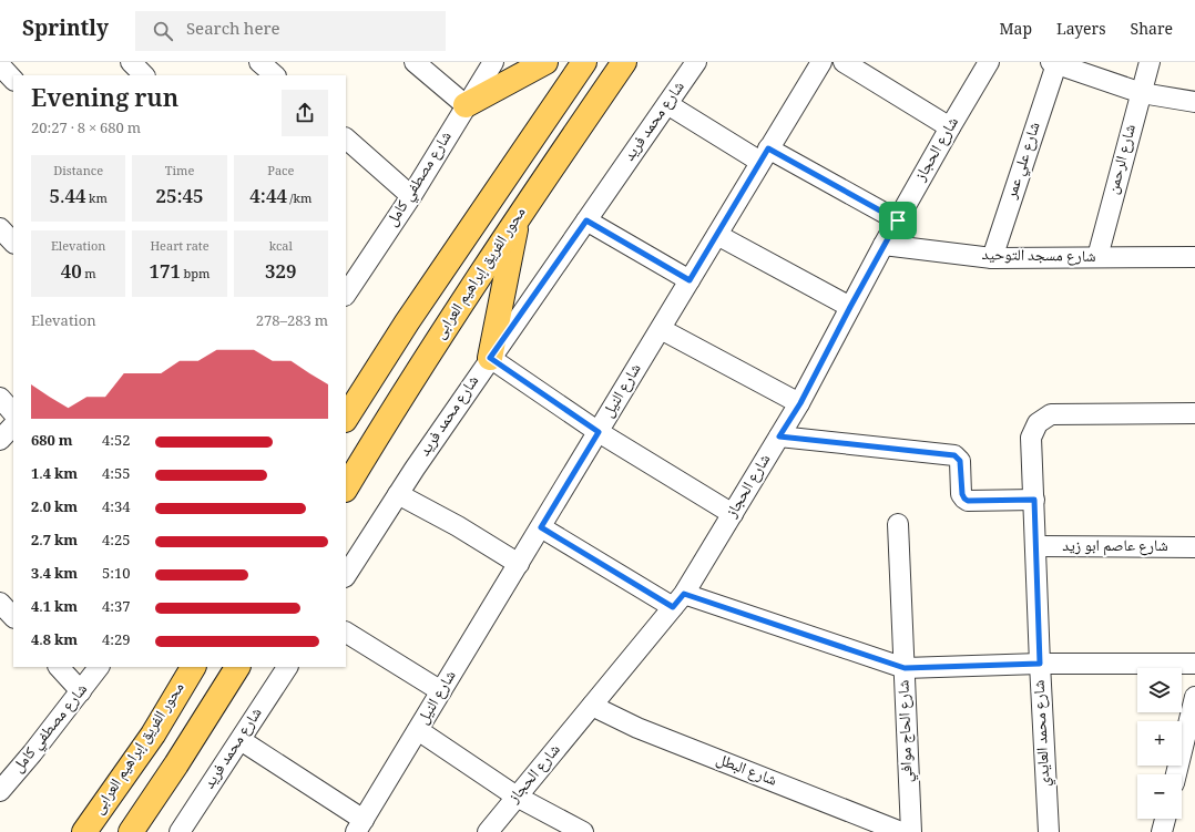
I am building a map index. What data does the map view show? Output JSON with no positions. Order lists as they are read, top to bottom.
{
  "streets": {
    "main road": ["محور الفريق إبراهيم العرابى"],
    "street": [
      "شارع محمد فريد",
      "شارع الحجاز",
      "شارع الرحمن",
      "شارع علي عمر",
      "شارع مصطفي كامل",
      "شارع مسجد التوحيد",
      "شارع النيل",
      "شارع عاصم ابو زيد",
      "شارع الحاج موافي",
      "شارع محمد العايدي",
      "شارع البطل"
    ]
  },
  "crossings": [
    ["شارع الحجاز", "شارع مسجد التوحيد"],
    ["شارع الحجاز", "شارع البطل"],
    ["شارع الرحمن", "شارع مسجد التوحيد"],
    ["شارع علي عمر", "شارع مسجد التوحيد"],
    ["شارع عاصم ابو زيد", "شارع محمد العايدي"]
  ],
  "page": {
    "header": "Sprintly",
    "search": "Search here",
    "nav": ["Map", "Layers", "Share"],
    "heading": ["Evening run", "20:27 · 8 × 680 m"],
    "stats": [
      ["Distance", "5.44 km"],
      ["Time", "25:45"],
      ["Pace", "4:44 /km"],
      ["Elevation", "40 m"],
      ["Heart rate", "171 bpm"],
      ["kcal", "329"]
    ],
    "chart": ["Elevation", "278–283 m"],
    "list": [
      {
        "name": "680 m",
        "note": "4:52"
      },
      {
        "name": "1.4 km",
        "note": "4:55"
      },
      {
        "name": "2.0 km",
        "note": "4:34"
      },
      {
        "name": "2.7 km",
        "note": "4:25"
      },
      {
        "name": "3.4 km",
        "note": "5:10"
      },
      {
        "name": "4.1 km",
        "note": "4:37"
      },
      {
        "name": "4.8 km",
        "note": "4:29"
      }
    ],
    "map_buttons": ["+", "−"]
  }
}
